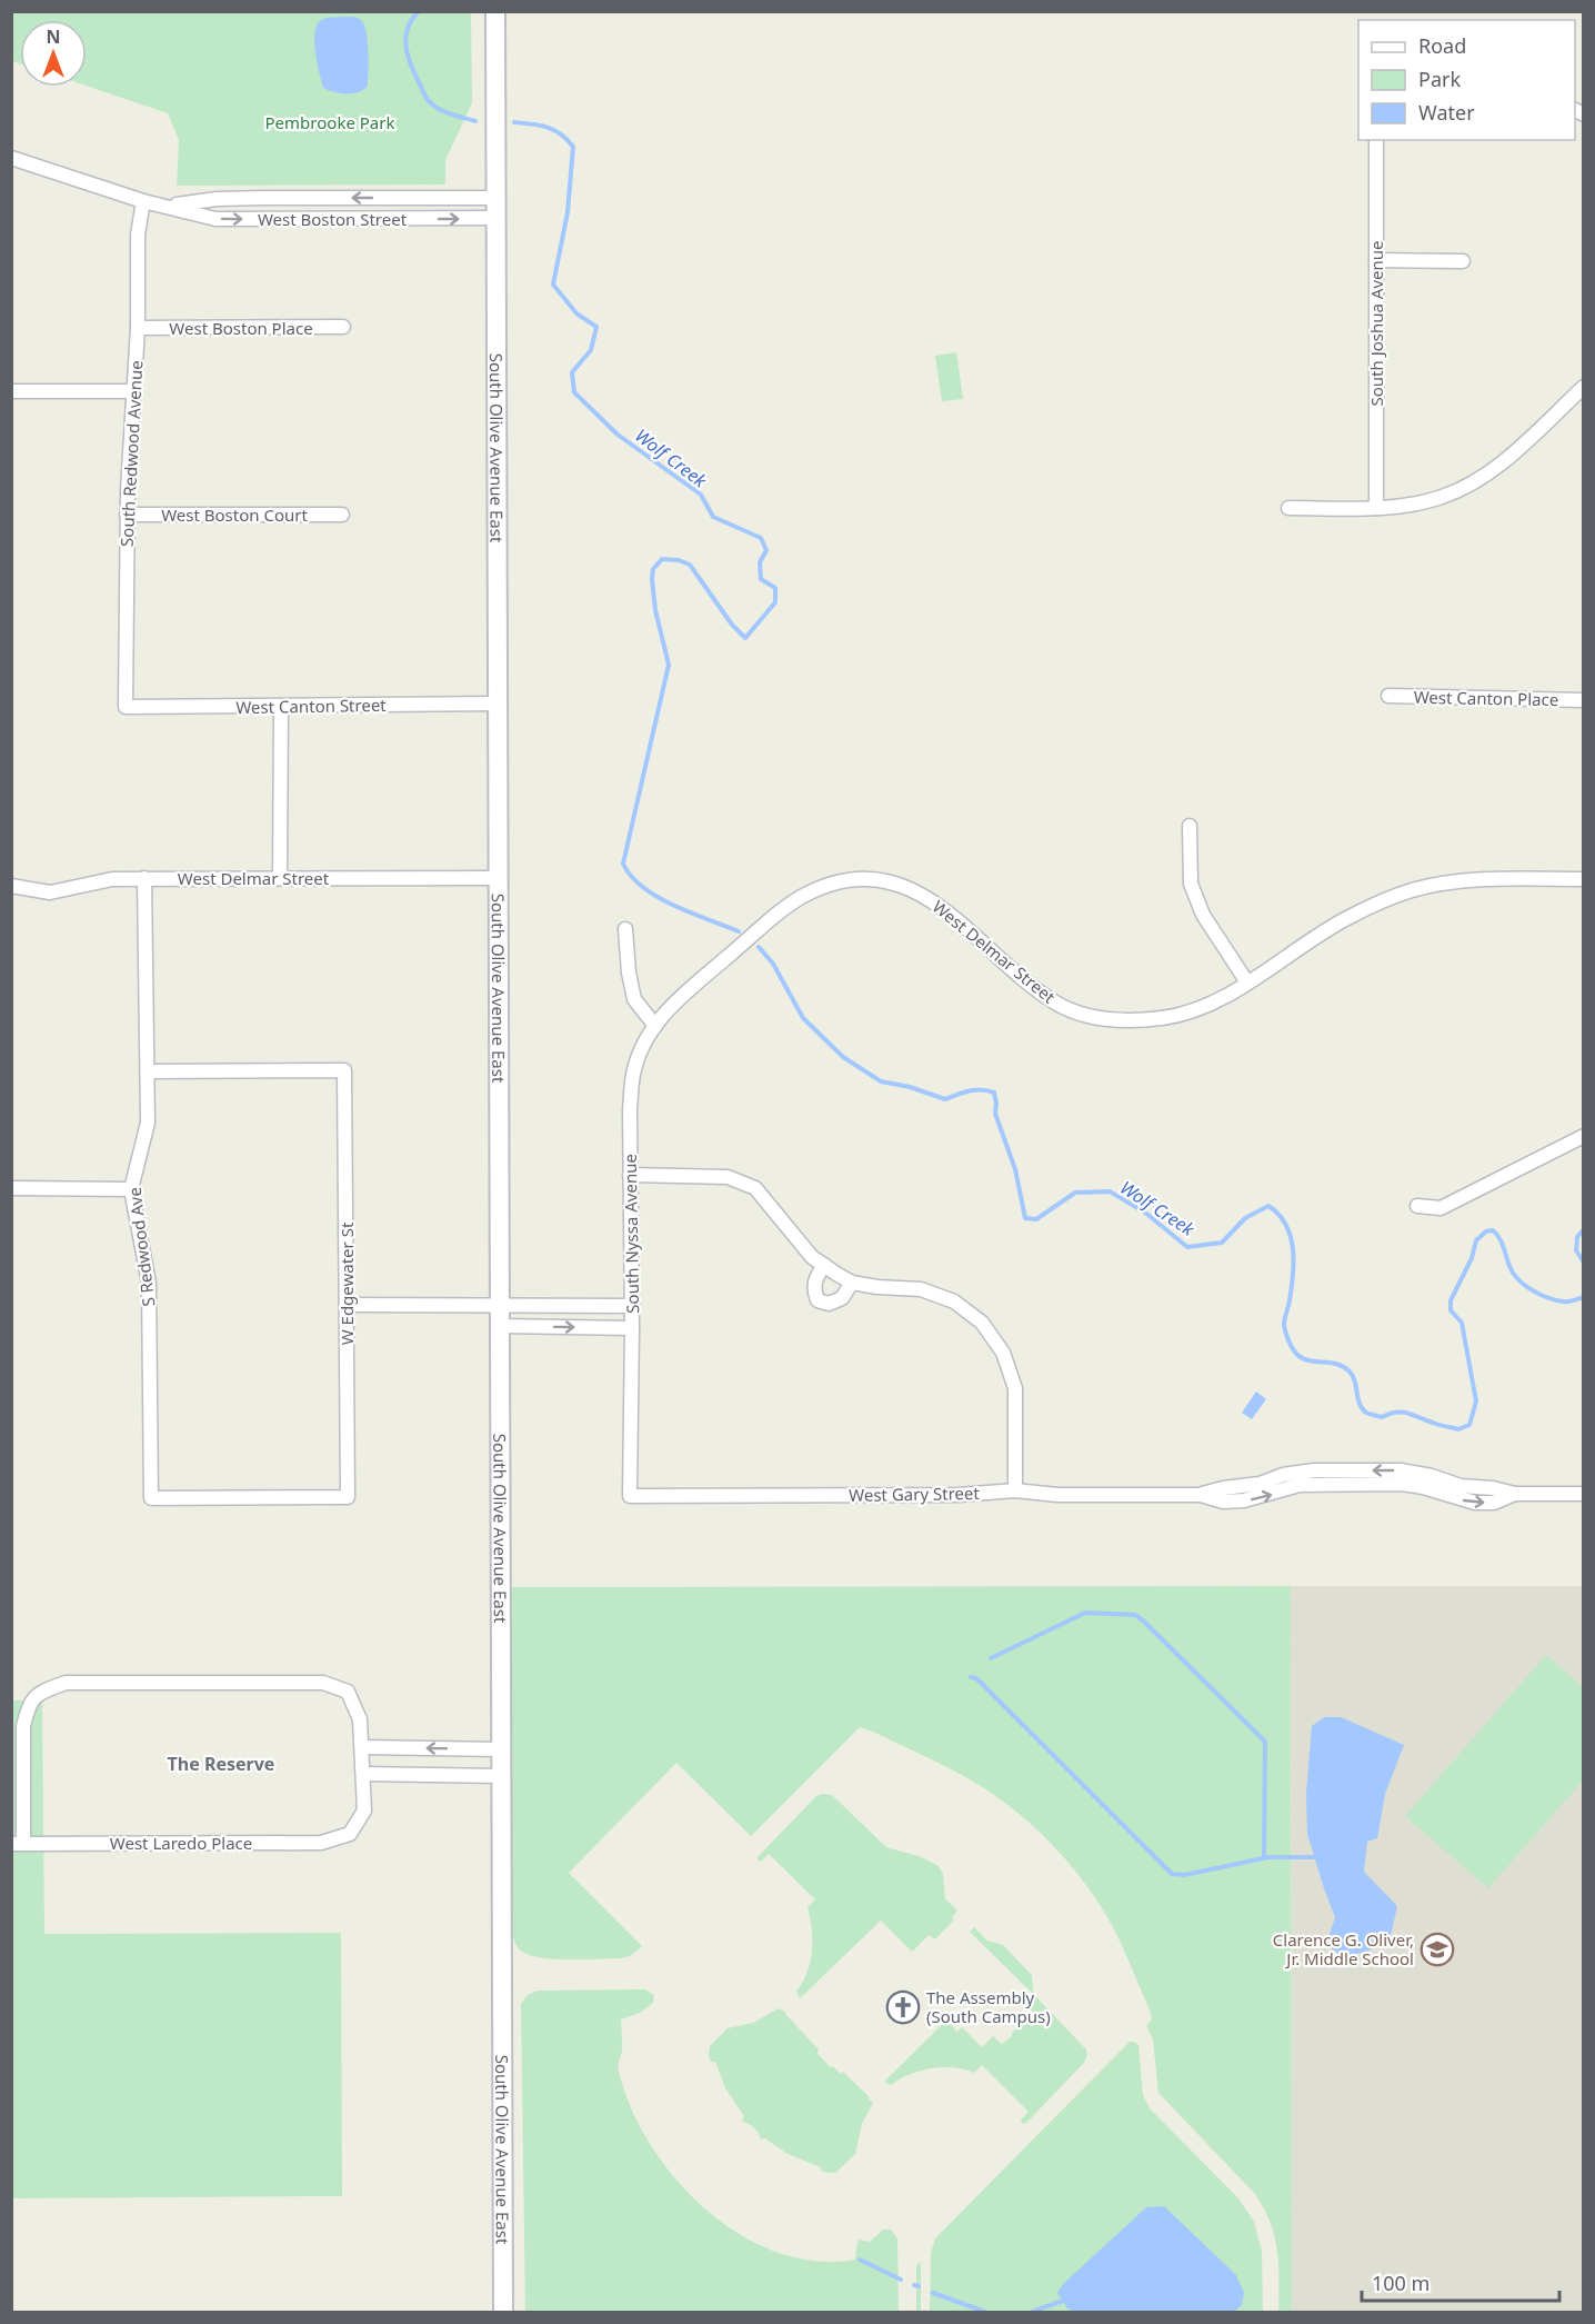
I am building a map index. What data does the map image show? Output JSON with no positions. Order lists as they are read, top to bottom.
{
  "streets": {
    "street": [
      "West Boston Street",
      "South Joshua Avenue",
      "West Boston Place",
      "South Olive Avenue East",
      "South Redwood Avenue",
      "West Boston Court",
      "West Canton Place",
      "West Canton Street",
      "West Delmar Street",
      "South Nyssa Avenue",
      "S Redwood Ave",
      "W Edgewater St",
      "West Gary Street",
      "West Laredo Place"
    ]
  },
  "crossings": [
    ["West Boston Street", "South Olive Avenue East"],
    ["West Boston Street", "South Redwood Avenue"],
    ["West Boston Place", "South Redwood Avenue"],
    ["South Olive Avenue East", "West Canton Street"],
    ["South Olive Avenue East", "West Delmar Street"],
    ["South Redwood Avenue", "West Boston Court"],
    ["South Redwood Avenue", "West Canton Street"],
    ["West Delmar Street", "South Nyssa Avenue"],
    ["West Delmar Street", "S Redwood Ave"],
    ["South Nyssa Avenue", "West Gary Street"],
    ["S Redwood Ave", "W Edgewater St"]
  ],
  "districts": ["The Reserve"],
  "water": ["Wolf Creek"],
  "parks": ["Pembrooke Park"],
  "places": {
    "school or university": ["Clarence G. Oliver, Jr. Middle School"],
    "church": ["The Assembly (South Campus)"]
  },
  "legend": ["Road", "Park", "Water"],
  "scale_bar": "100 m",
  "north": "top"
}
